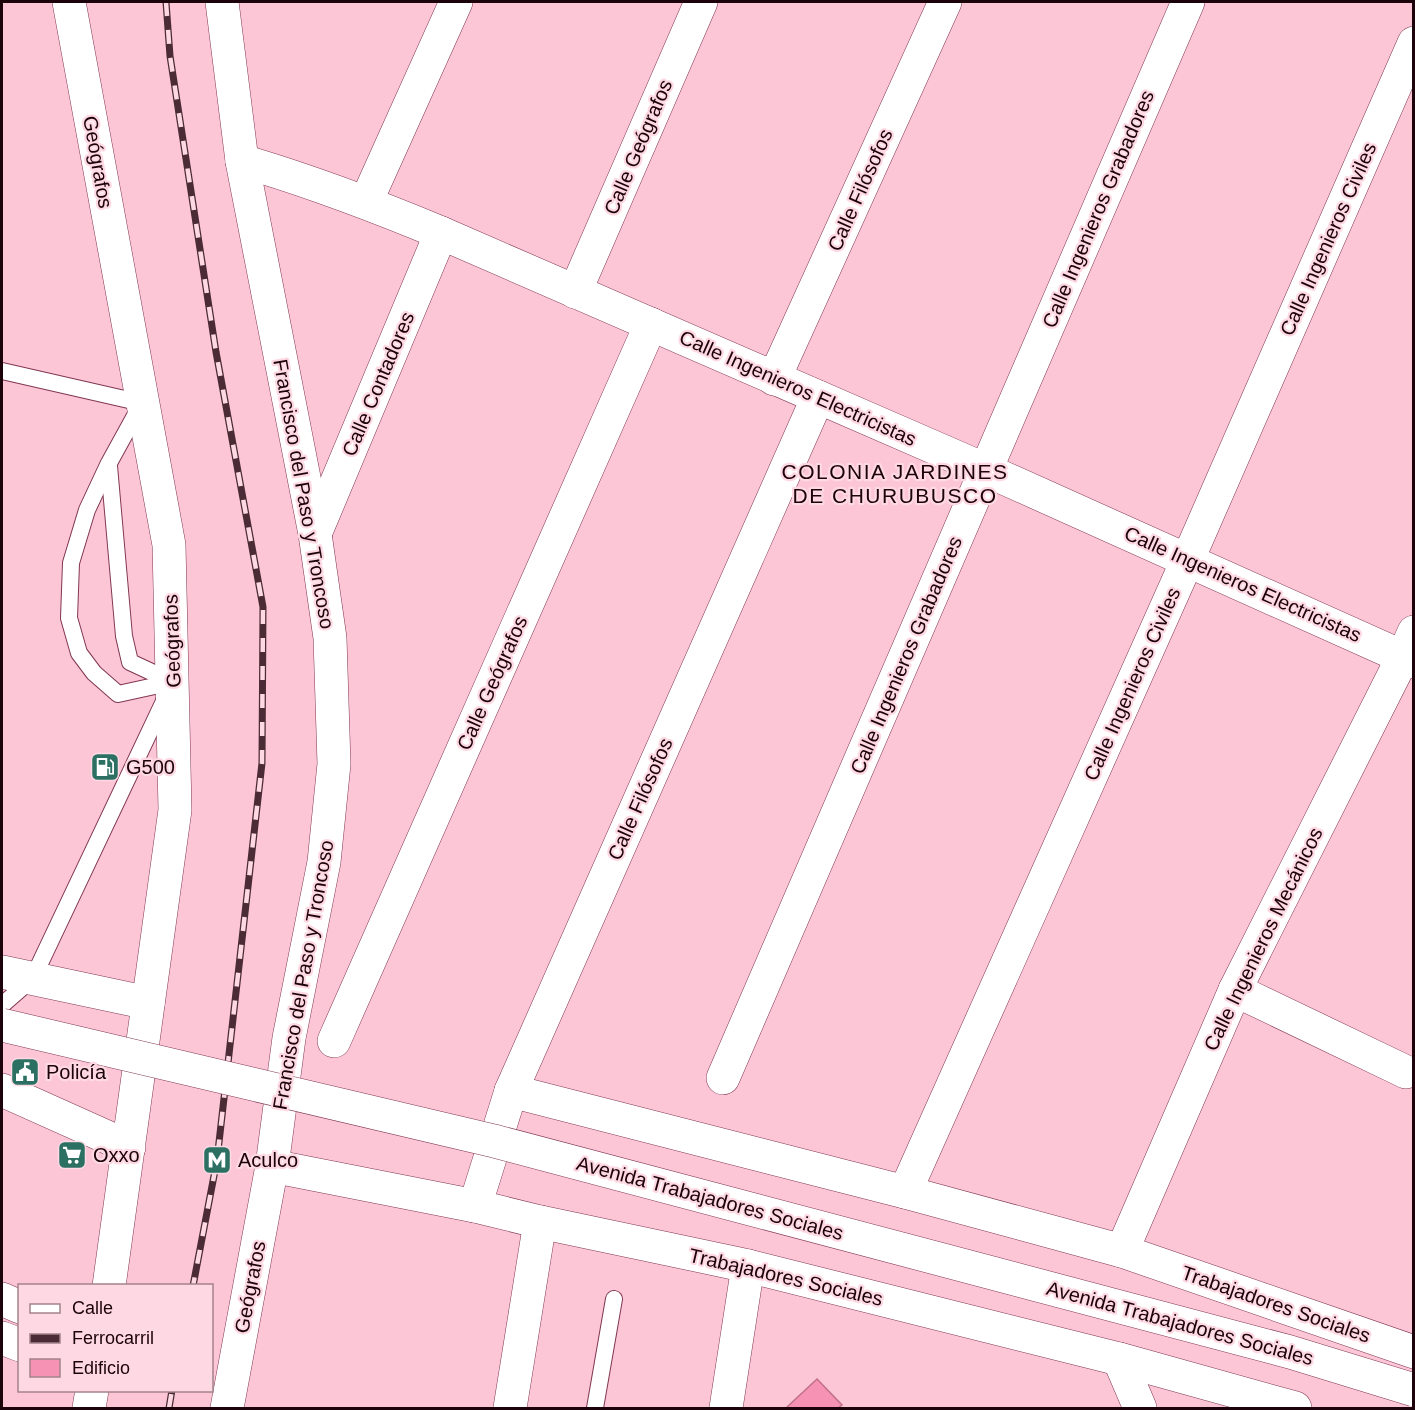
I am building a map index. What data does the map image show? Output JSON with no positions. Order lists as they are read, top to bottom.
{
  "streets": {
    "street": [
      "Calle Geógrafos",
      "Geógrafos",
      "Calle Filósofos",
      "Calle Ingenieros Grabadores",
      "Calle Ingenieros Civiles",
      "Calle Contadores",
      "Calle Ingenieros Electricistas",
      "Francisco del Paso y Troncoso",
      "Calle Ingenieros Mecánicos",
      "Avenida Trabajadores Sociales",
      "Trabajadores Sociales"
    ]
  },
  "crossings": [
    ["Calle Geógrafos", "Calle Ingenieros Electricistas"],
    ["Geógrafos", "Francisco del Paso y Troncoso"],
    ["Geógrafos", "Trabajadores Sociales"],
    ["Calle Filósofos", "Calle Ingenieros Electricistas"],
    ["Calle Filósofos", "Trabajadores Sociales"],
    ["Calle Ingenieros Grabadores", "Calle Ingenieros Electricistas"],
    ["Calle Ingenieros Civiles", "Calle Ingenieros Electricistas"],
    ["Calle Ingenieros Civiles", "Trabajadores Sociales"],
    ["Calle Contadores", "Calle Ingenieros Electricistas"],
    ["Calle Contadores", "Francisco del Paso y Troncoso"],
    ["Calle Ingenieros Electricistas", "Francisco del Paso y Troncoso"],
    ["Calle Ingenieros Electricistas", "Calle Ingenieros Mecánicos"],
    ["Francisco del Paso y Troncoso", "Trabajadores Sociales"],
    ["Calle Ingenieros Mecánicos", "Trabajadores Sociales"]
  ],
  "districts": ["COLONIA JARDINES DE CHURUBUSCO"],
  "places": {
    "fuel station": ["G500"],
    "public building": ["Policía"],
    "supermarket": ["Oxxo"],
    "metro station": ["Aculco"]
  },
  "legend": ["Calle", "Ferrocarril", "Edificio"]
}
